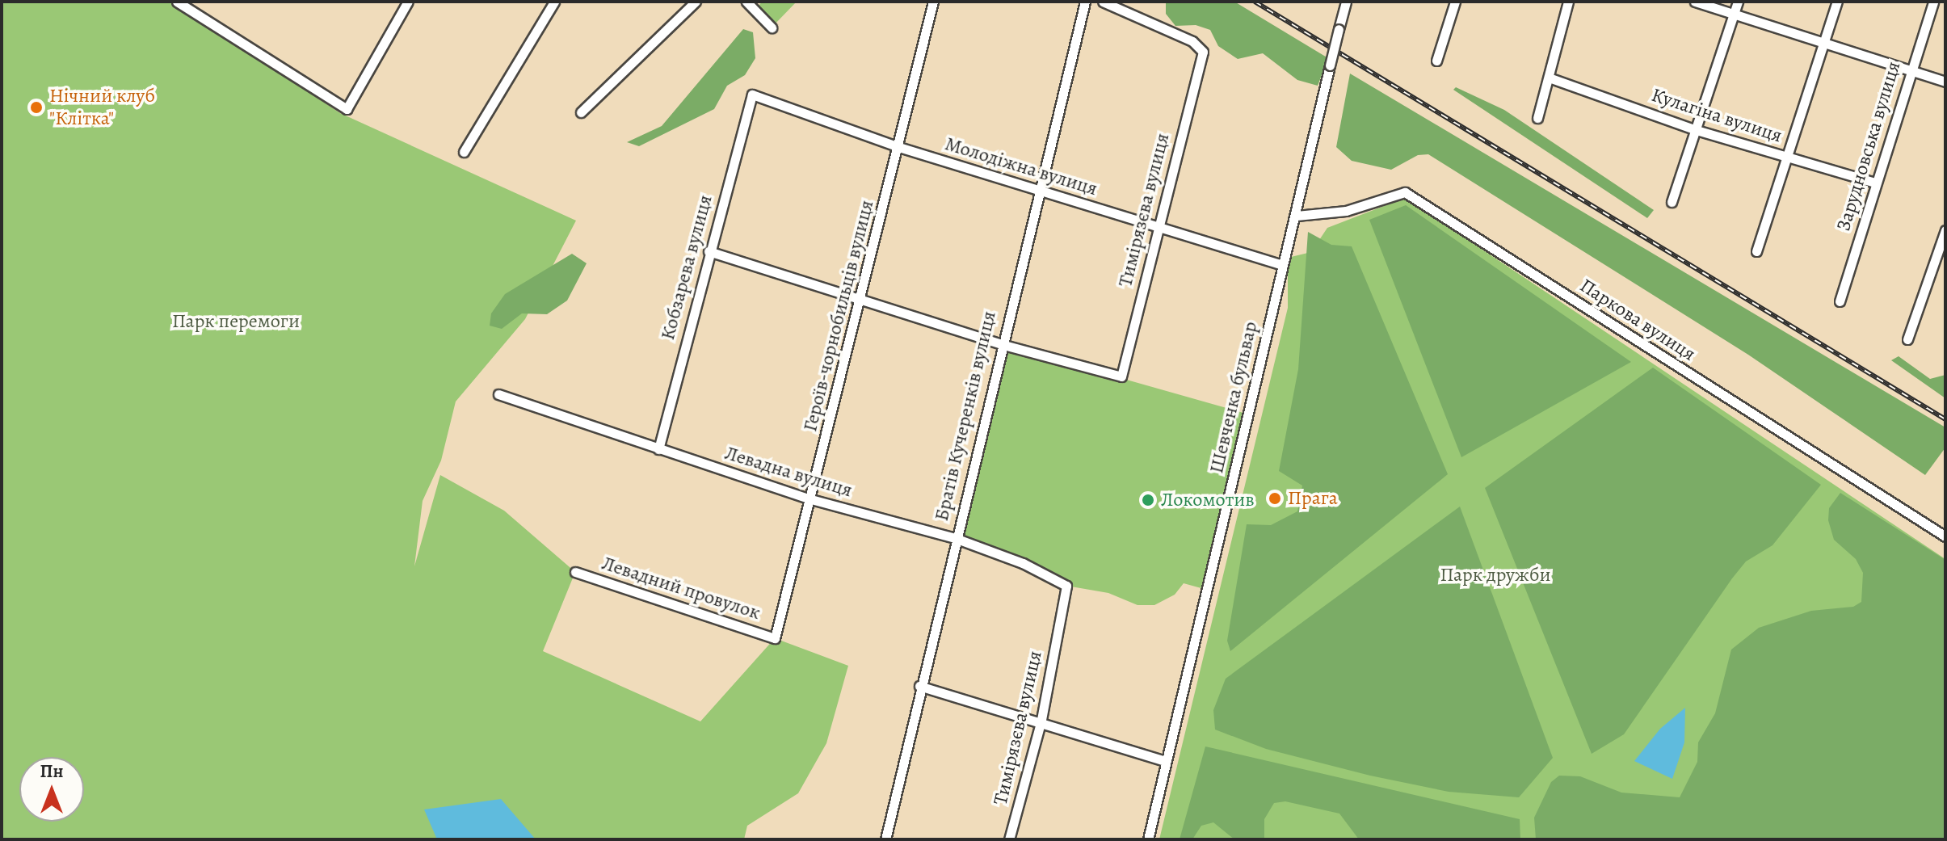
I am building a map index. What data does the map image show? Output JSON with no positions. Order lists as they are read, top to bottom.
{
  "streets": {
    "street": [
      "Кулагіна вулиця",
      "Зарудновська вулиця",
      "Молодіжна вулиця",
      "Тимірязєва вулиця",
      "Кобзарева вулиця",
      "Героїв-чорнобильців вулиця",
      "Паркова вулиця",
      "Шевченка бульвар",
      "Братів Кучеренків вулиця",
      "Левадна вулиця",
      "Левадний провулок"
    ]
  },
  "crossings": [
    ["Кулагіна вулиця", "Зарудновська вулиця"],
    ["Молодіжна вулиця", "Тимірязєва вулиця"],
    ["Молодіжна вулиця", "Кобзарева вулиця"],
    ["Молодіжна вулиця", "Героїв-чорнобильців вулиця"],
    ["Молодіжна вулиця", "Шевченка бульвар"],
    ["Молодіжна вулиця", "Братів Кучеренків вулиця"],
    ["Тимірязєва вулиця", "Братів Кучеренків вулиця"],
    ["Тимірязєва вулиця", "Левадна вулиця"],
    ["Кобзарева вулиця", "Левадна вулиця"],
    ["Героїв-чорнобильців вулиця", "Левадна вулиця"],
    ["Героїв-чорнобильців вулиця", "Левадний провулок"],
    ["Паркова вулиця", "Шевченка бульвар"],
    ["Братів Кучеренків вулиця", "Левадна вулиця"]
  ],
  "parks": ["Парк перемоги", "Парк дружби"],
  "places": ["Нічний клуб \"Клітка\"", "Прага", "Локомотив"],
  "north": "top"
}
